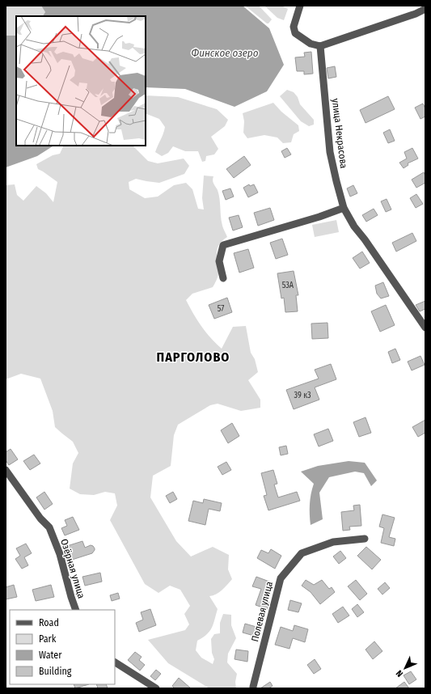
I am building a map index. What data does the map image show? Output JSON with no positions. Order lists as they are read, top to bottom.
{
  "streets": {
    "street": ["улица Некрасова", "Озёрная улица", "Полевая улица"]
  },
  "districts": ["ПАРГОЛОВО"],
  "water": ["Финское озеро"],
  "house_numbers": ["53А", "57", "39 к3"],
  "legend": [
    "Road",
    "Park",
    "Water",
    "Building"
  ],
  "north": "bottom left"
}
